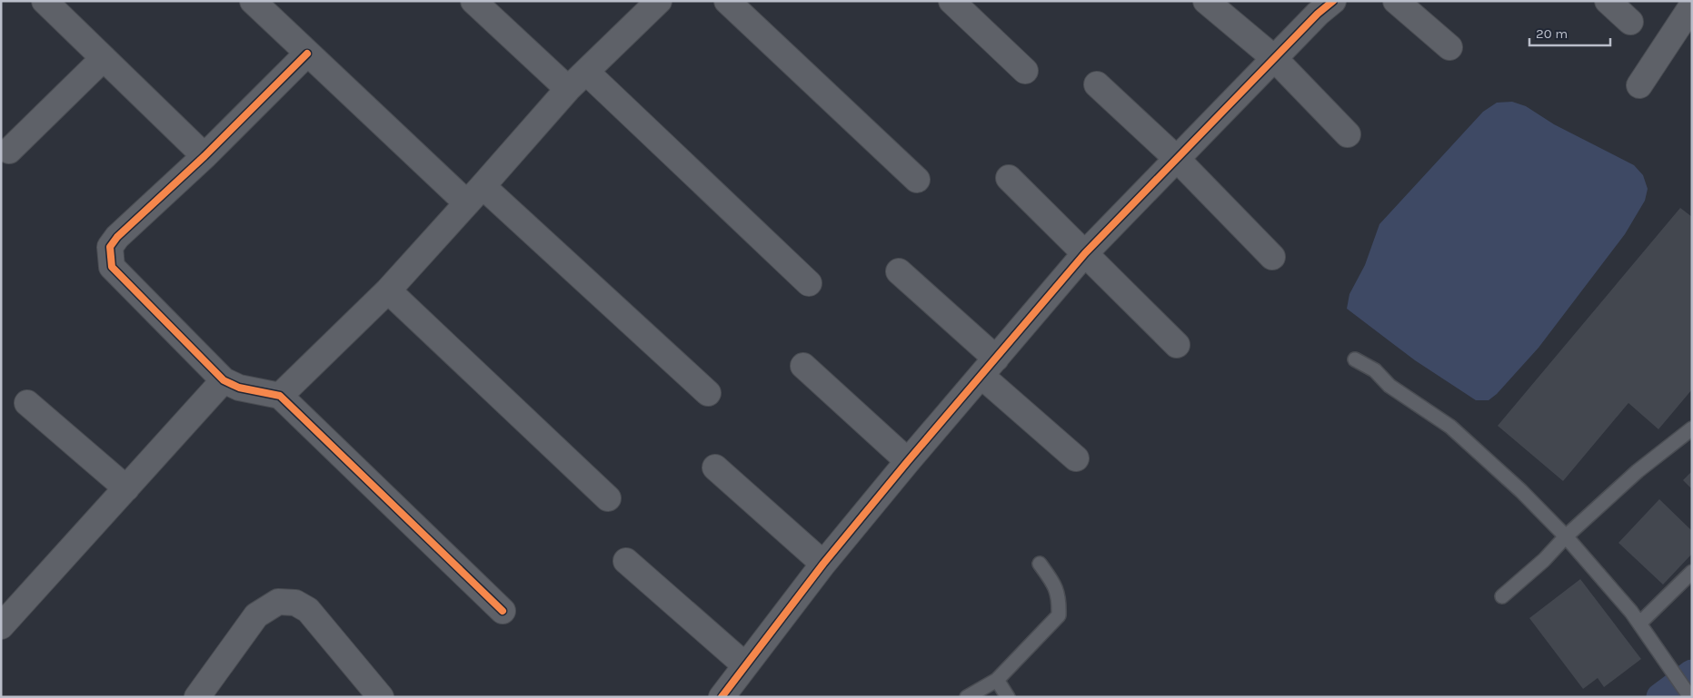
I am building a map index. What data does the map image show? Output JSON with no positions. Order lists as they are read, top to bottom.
{
  "scale_bar": "20 m"
}
